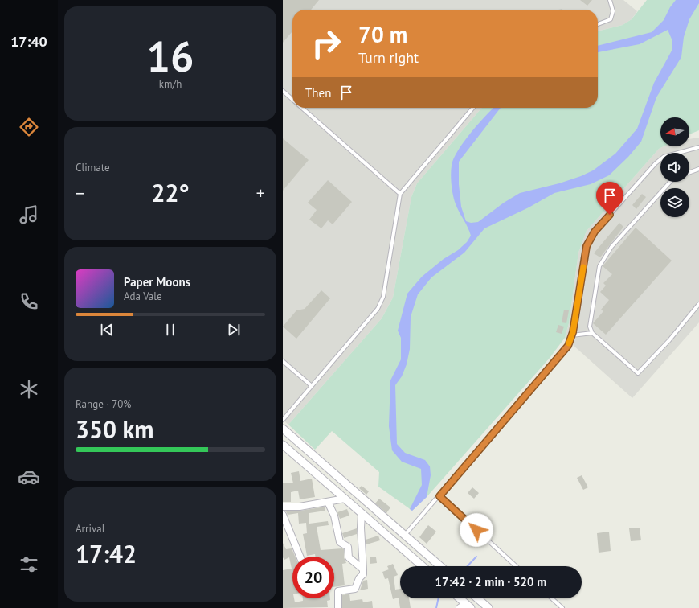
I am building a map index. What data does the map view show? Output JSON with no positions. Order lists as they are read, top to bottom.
{
  "north": "left",
  "page": {
    "tabs": "17:40",
    "tile": [
      ["16", "km/h"],
      "Climate",
      ["Range · 70%", "350 km"],
      ["Arrival", "17:42"]
    ],
    "turn": ["70 m", "Turn right"],
    "then": "Then",
    "heat": ["−", "22°", "+"],
    "song": ["Paper Moons", "Ada Vale"],
    "limit": "20",
    "trip": "17:42 · 2 min · 520 m"
  }
}
